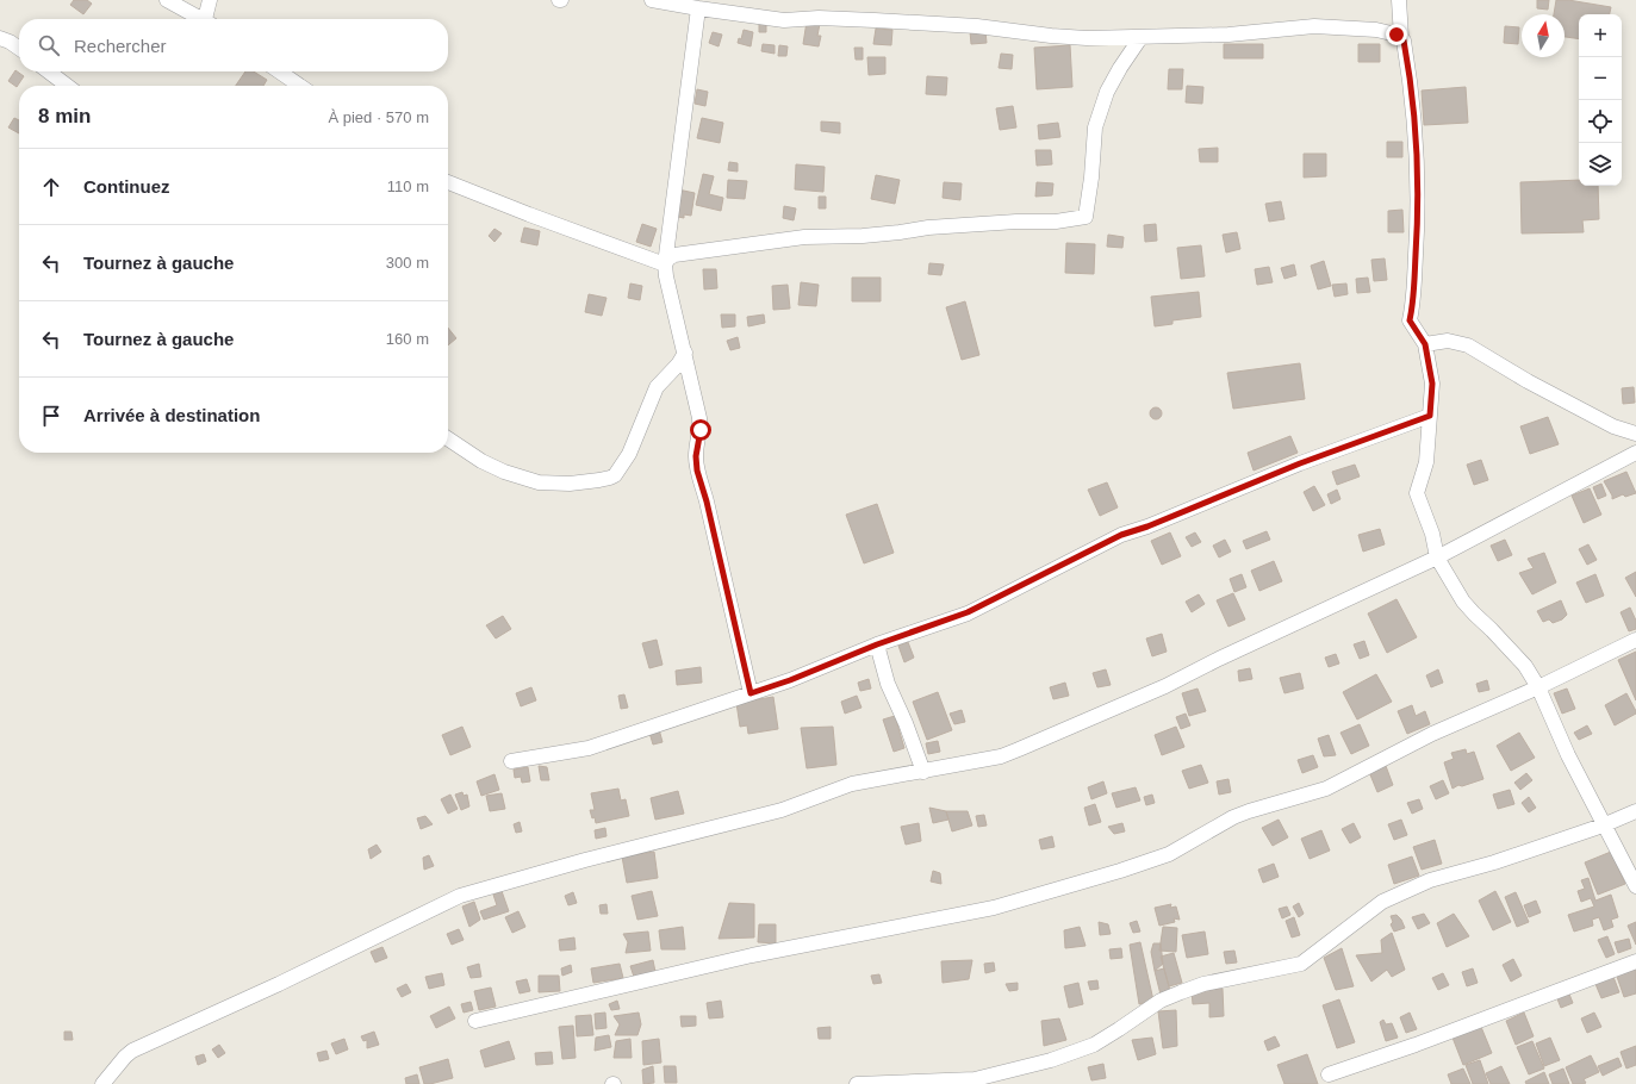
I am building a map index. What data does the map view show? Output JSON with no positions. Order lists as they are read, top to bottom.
{
  "north": "top",
  "page": {
    "map_buttons": ["+", "−"],
    "search": "Rechercher",
    "heading": ["8 min", "À pied · 570 m"],
    "list": [
      ["Continuez", "110 m"],
      ["Tournez à gauche", "300 m"],
      ["Tournez à gauche", "160 m"],
      "Arrivée à destination"
    ]
  }
}
